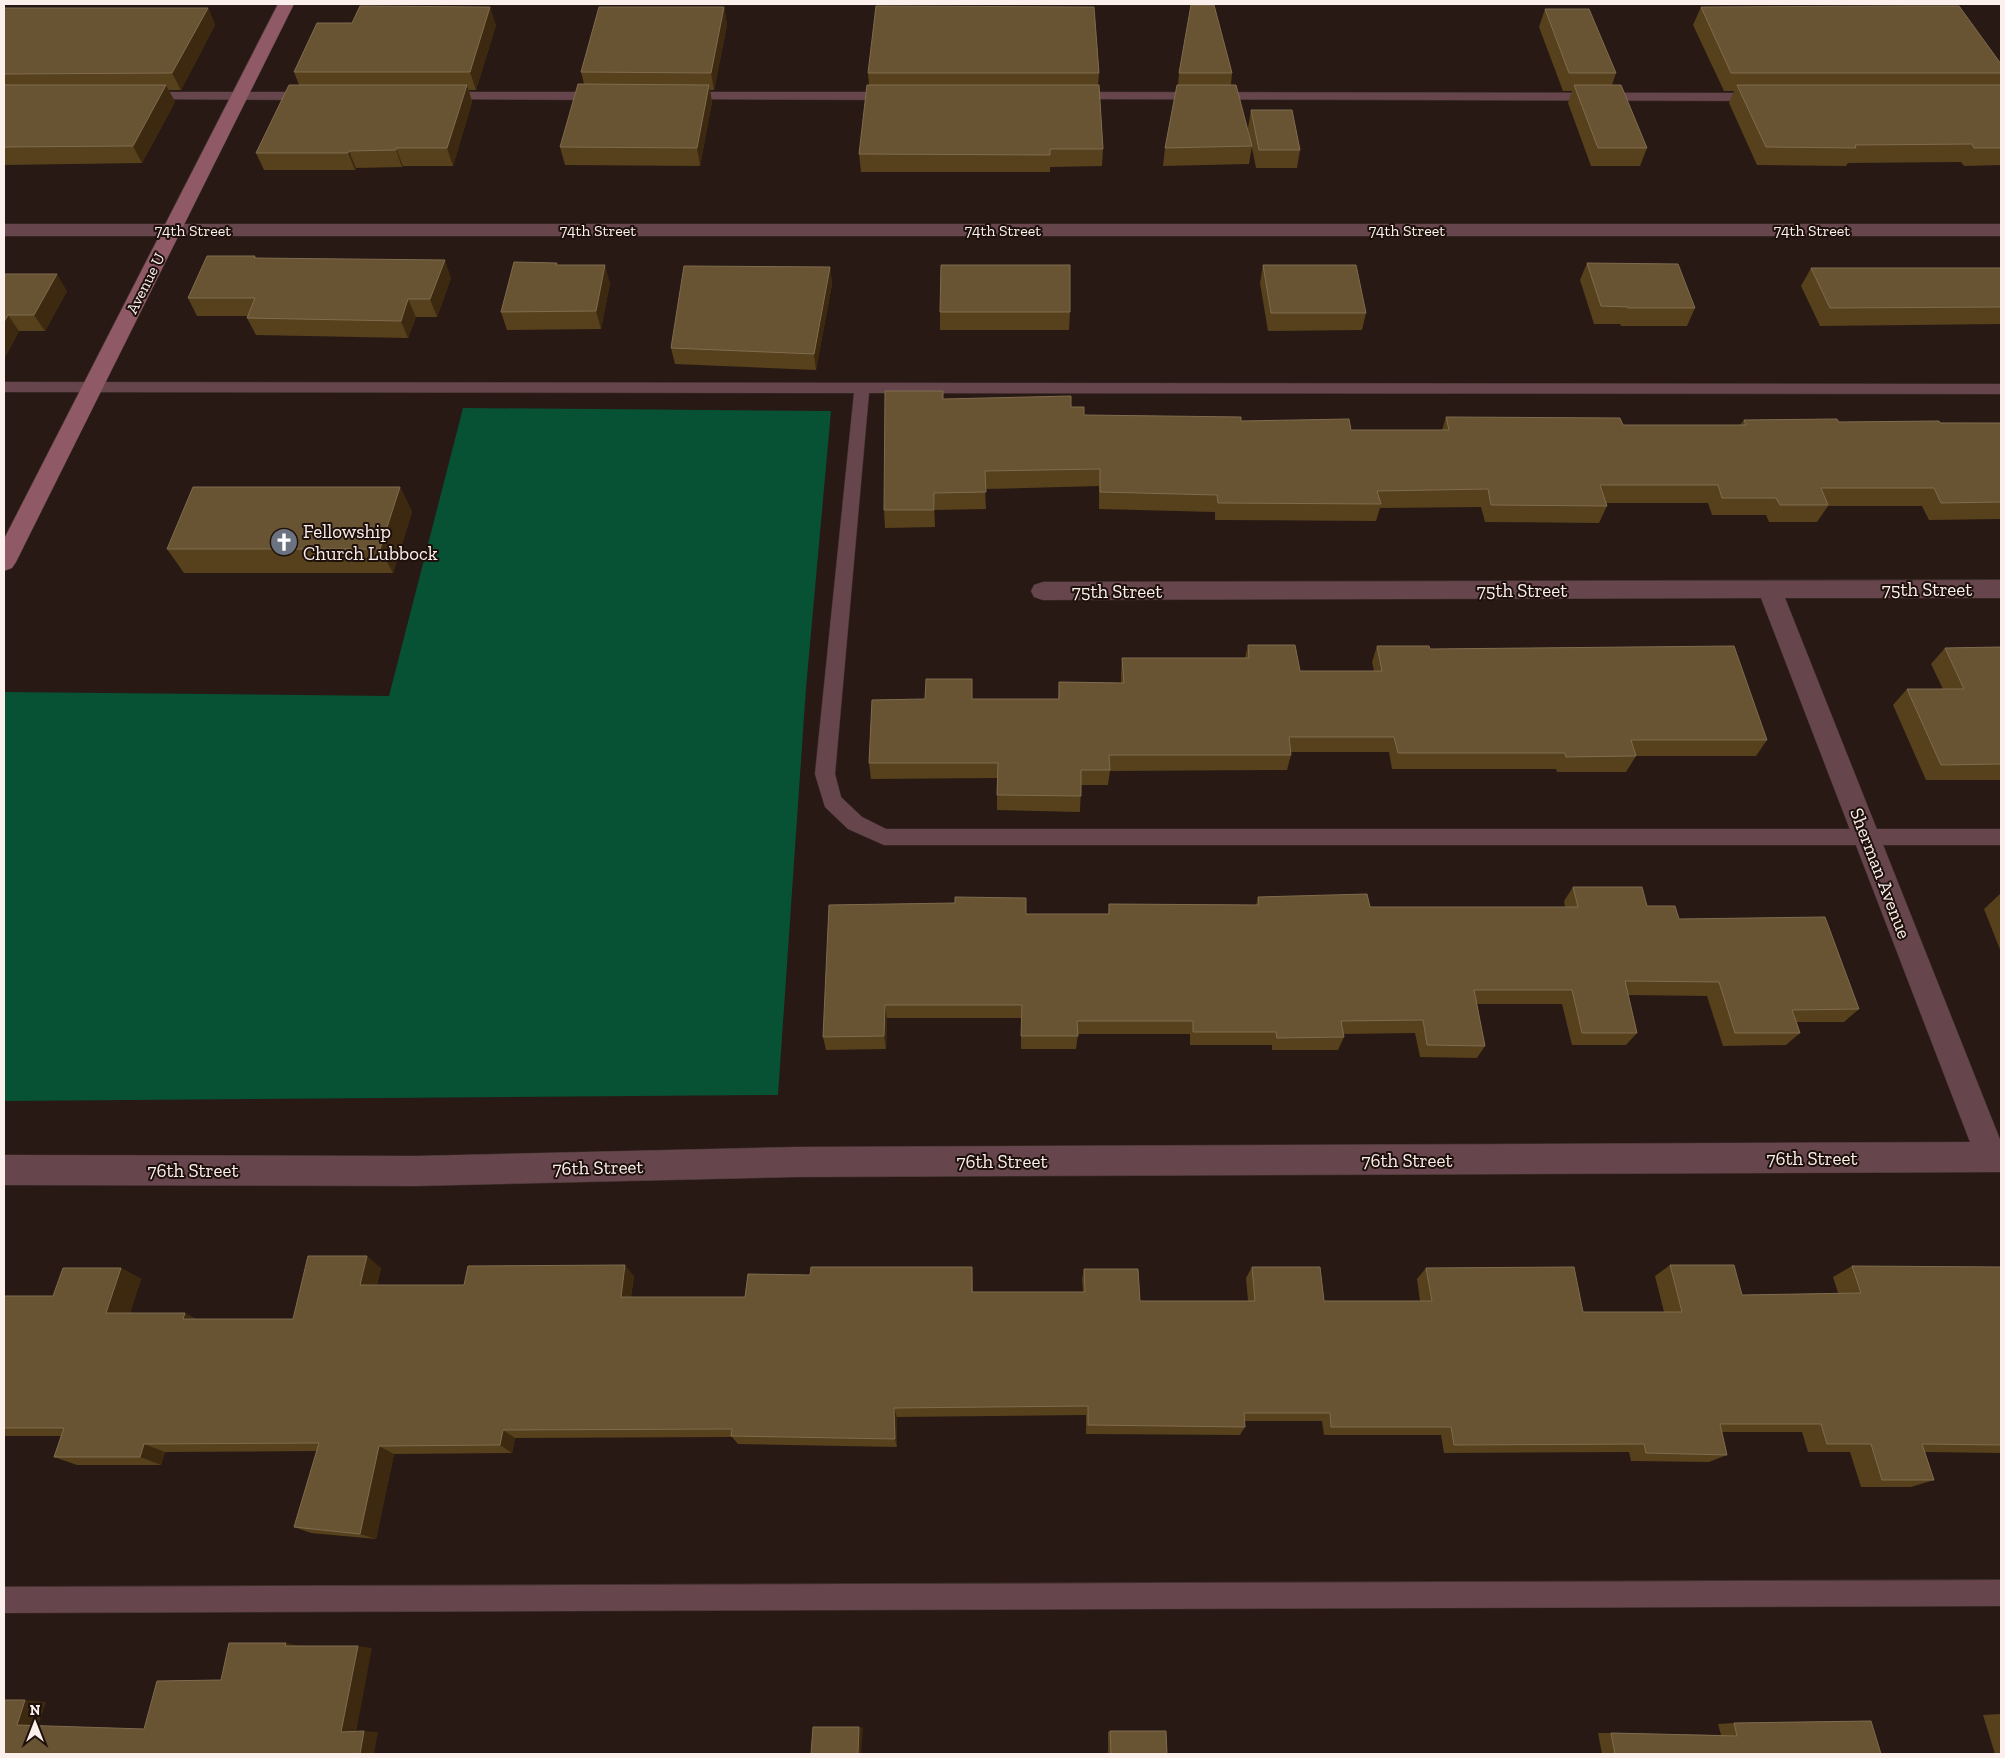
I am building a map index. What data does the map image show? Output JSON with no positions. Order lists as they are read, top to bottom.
{
  "streets": {
    "street": [
      "74th Street",
      "Avenue U",
      "75th Street",
      "Sherman Avenue",
      "76th Street"
    ]
  },
  "crossings": [
    ["74th Street", "Avenue U"],
    ["75th Street", "Sherman Avenue"],
    ["Sherman Avenue", "76th Street"]
  ],
  "places": {
    "church": ["Fellowship Church Lubbock"]
  },
  "north": "top"
}
